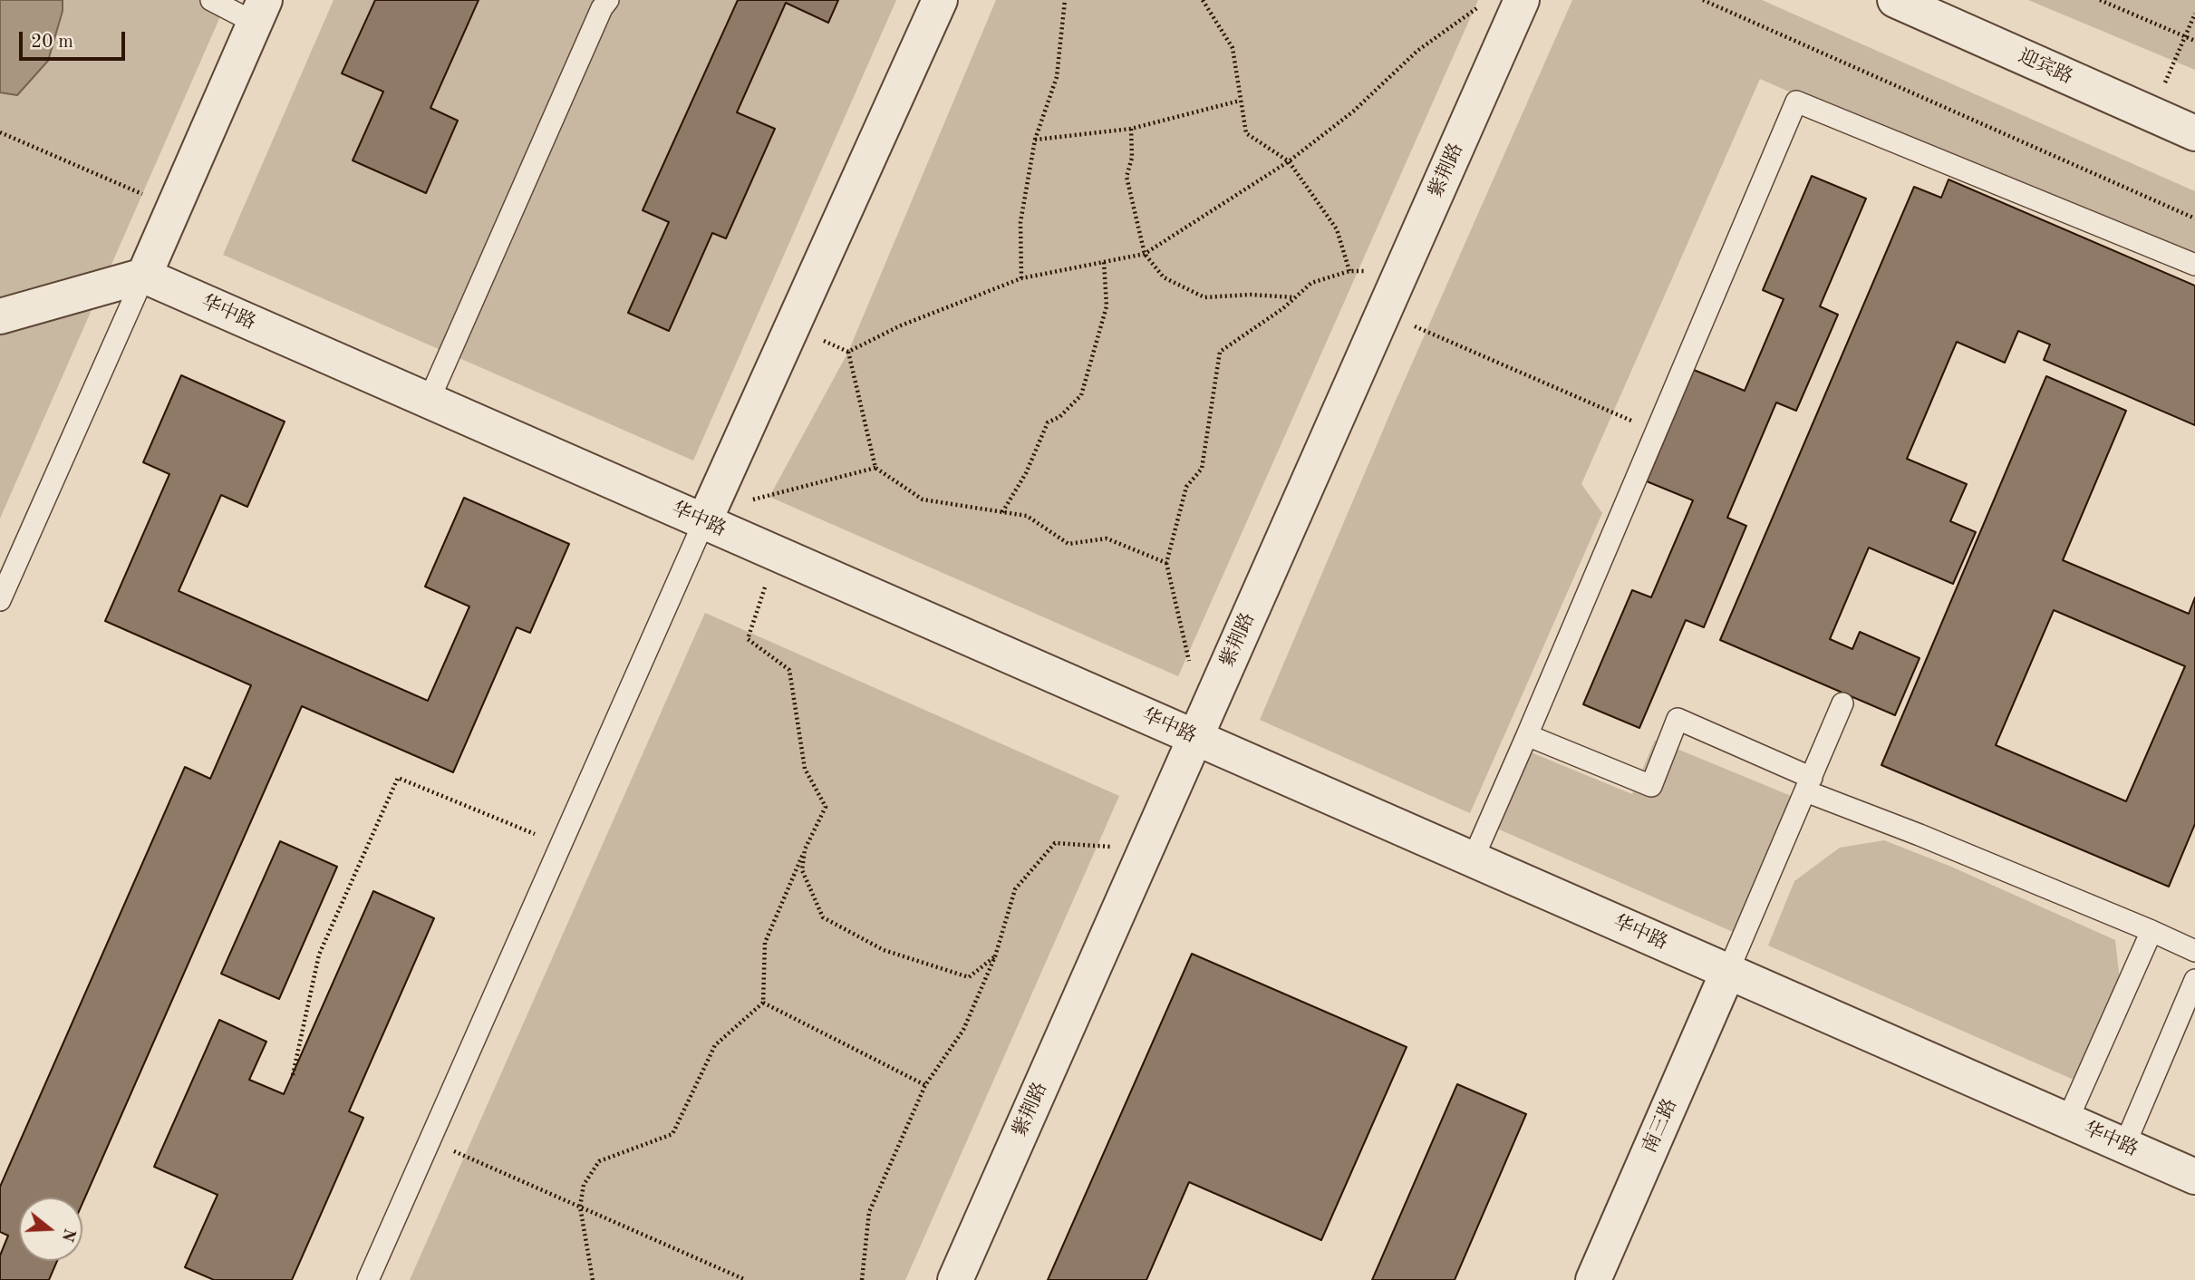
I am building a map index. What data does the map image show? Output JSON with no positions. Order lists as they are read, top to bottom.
{
  "streets": {
    "street": [
      "迎宾路",
      "紫荆路",
      "华中路",
      "南三路"
    ]
  },
  "crossings": [
    ["紫荆路", "华中路"],
    ["华中路", "南三路"]
  ],
  "scale_bar": "20 m",
  "north": "right"
}
